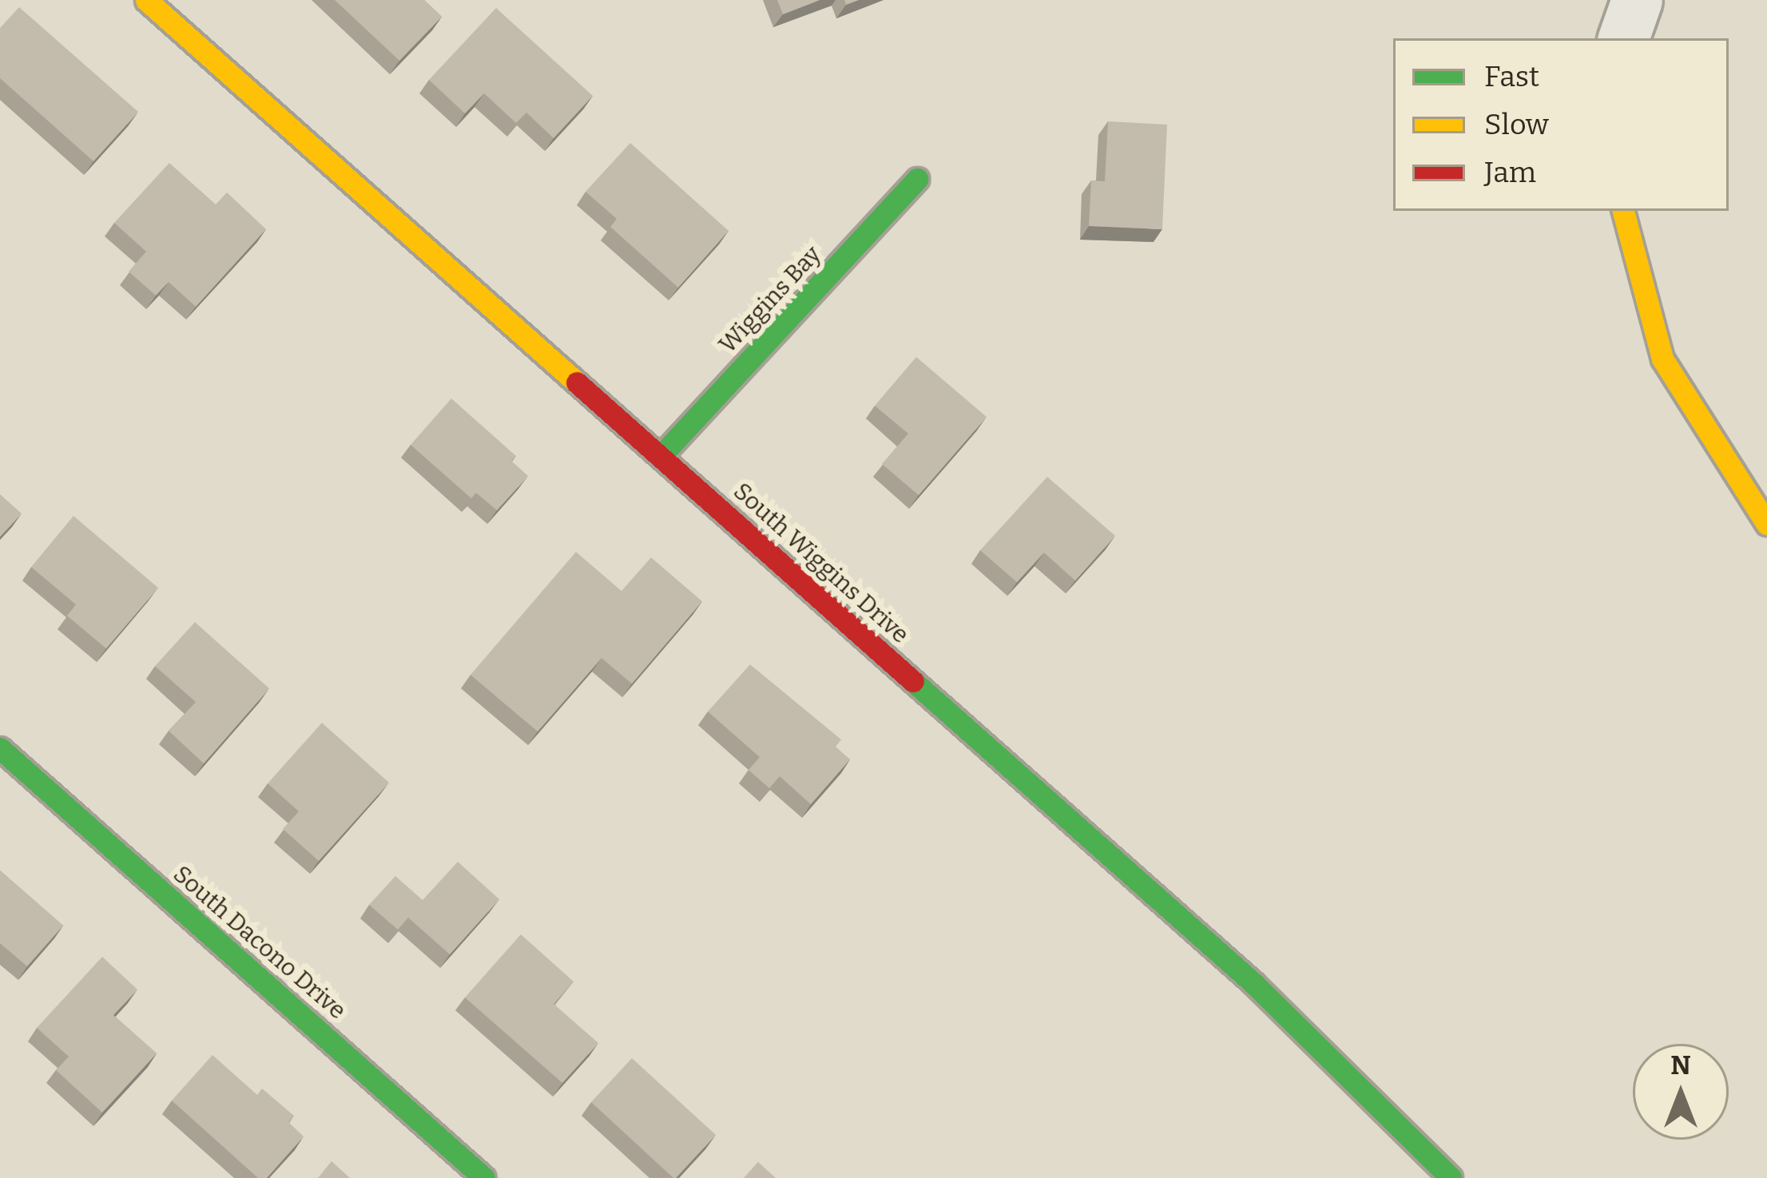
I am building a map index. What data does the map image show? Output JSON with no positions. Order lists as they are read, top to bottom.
{
  "streets": {
    "street": ["Wiggins Bay", "South Wiggins Drive", "South Dacono Drive"]
  },
  "crossings": [
    ["Wiggins Bay", "South Wiggins Drive"]
  ],
  "legend": ["Fast", "Slow", "Jam"],
  "north": "top"
}
